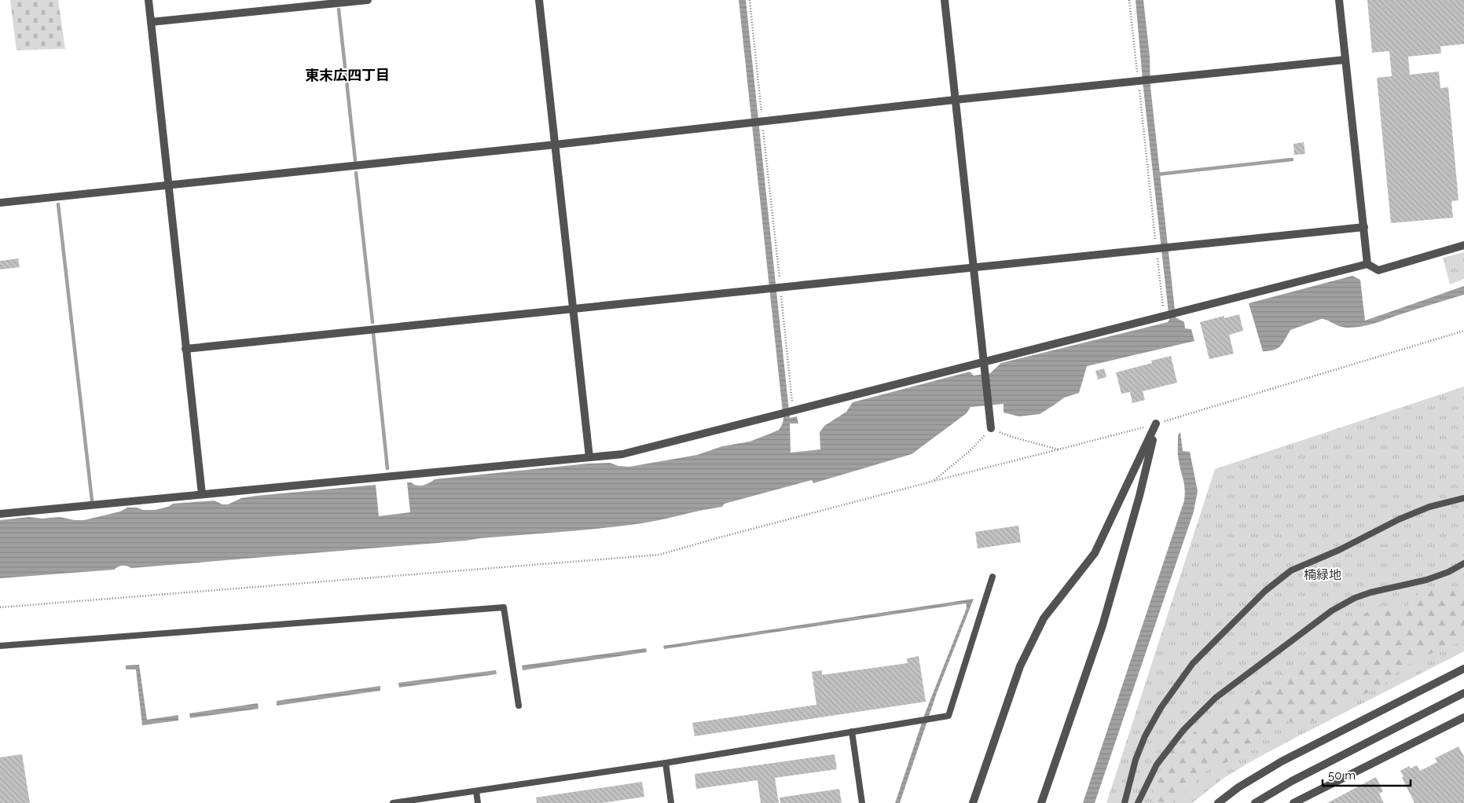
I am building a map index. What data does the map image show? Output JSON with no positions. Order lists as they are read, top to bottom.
{
  "districts": ["東末広四丁目"],
  "parks": ["楠緑地"],
  "scale_bar": "50 m"
}
